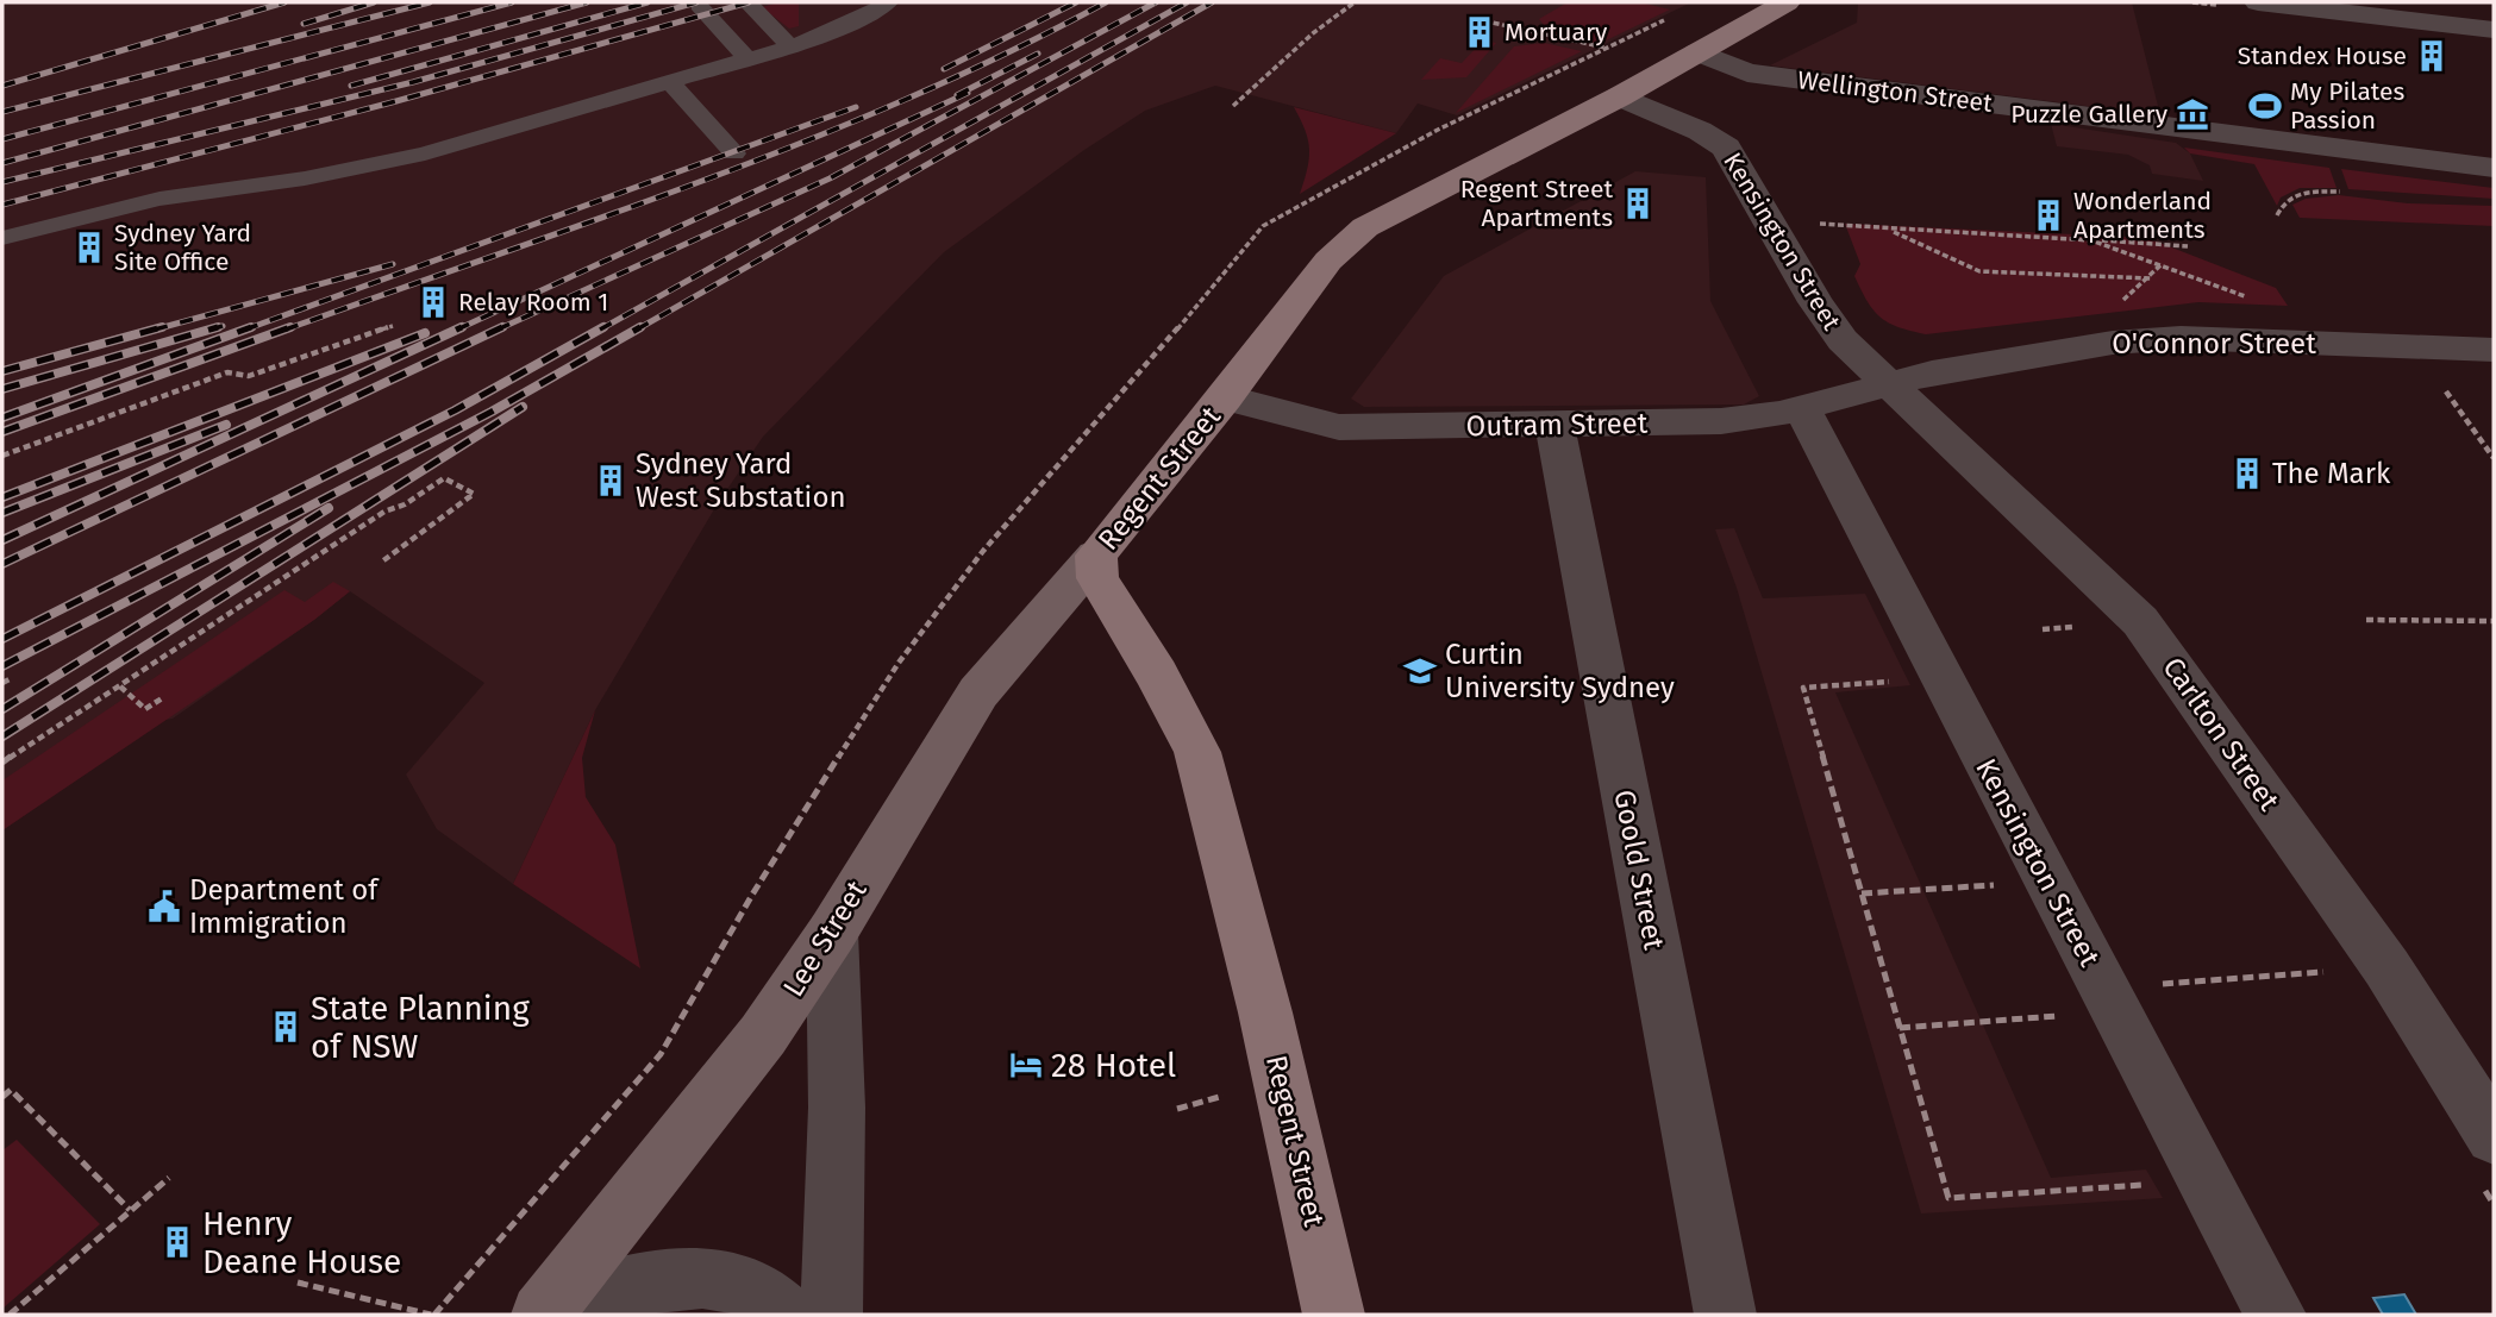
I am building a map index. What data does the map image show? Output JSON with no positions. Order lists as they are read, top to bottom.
{
  "streets": {
    "main road": ["Regent Street", "Lee Street"],
    "street": [
      "Wellington Street",
      "Kensington Street",
      "O'Connor Street",
      "Outram Street",
      "Carlton Street",
      "Goold Street"
    ]
  },
  "crossings": [
    ["Wellington Street", "Regent Street"],
    ["Kensington Street", "O'Connor Street"],
    ["Kensington Street", "Outram Street"],
    ["Kensington Street", "Regent Street"],
    ["Kensington Street", "Carlton Street"],
    ["O'Connor Street", "Outram Street"],
    ["O'Connor Street", "Carlton Street"],
    ["Outram Street", "Regent Street"],
    ["Outram Street", "Carlton Street"],
    ["Outram Street", "Goold Street"],
    ["Regent Street", "Lee Street"]
  ],
  "places": {
    "building": [
      "Mortuary",
      "Standex House",
      "Regent Street Apartments",
      "Wonderland Apartments",
      "Sydney Yard Site Office",
      "Relay Room 1",
      "The Mark",
      "Sydney Yard West Substation",
      "State Planning of NSW",
      "Henry Deane House"
    ],
    "sports": ["My Pilates Passion"],
    "museum": ["Puzzle Gallery"],
    "school or university": ["Curtin University Sydney"],
    "public building": ["Department of Immigration"],
    "hotel": ["28 Hotel"]
  }
}
